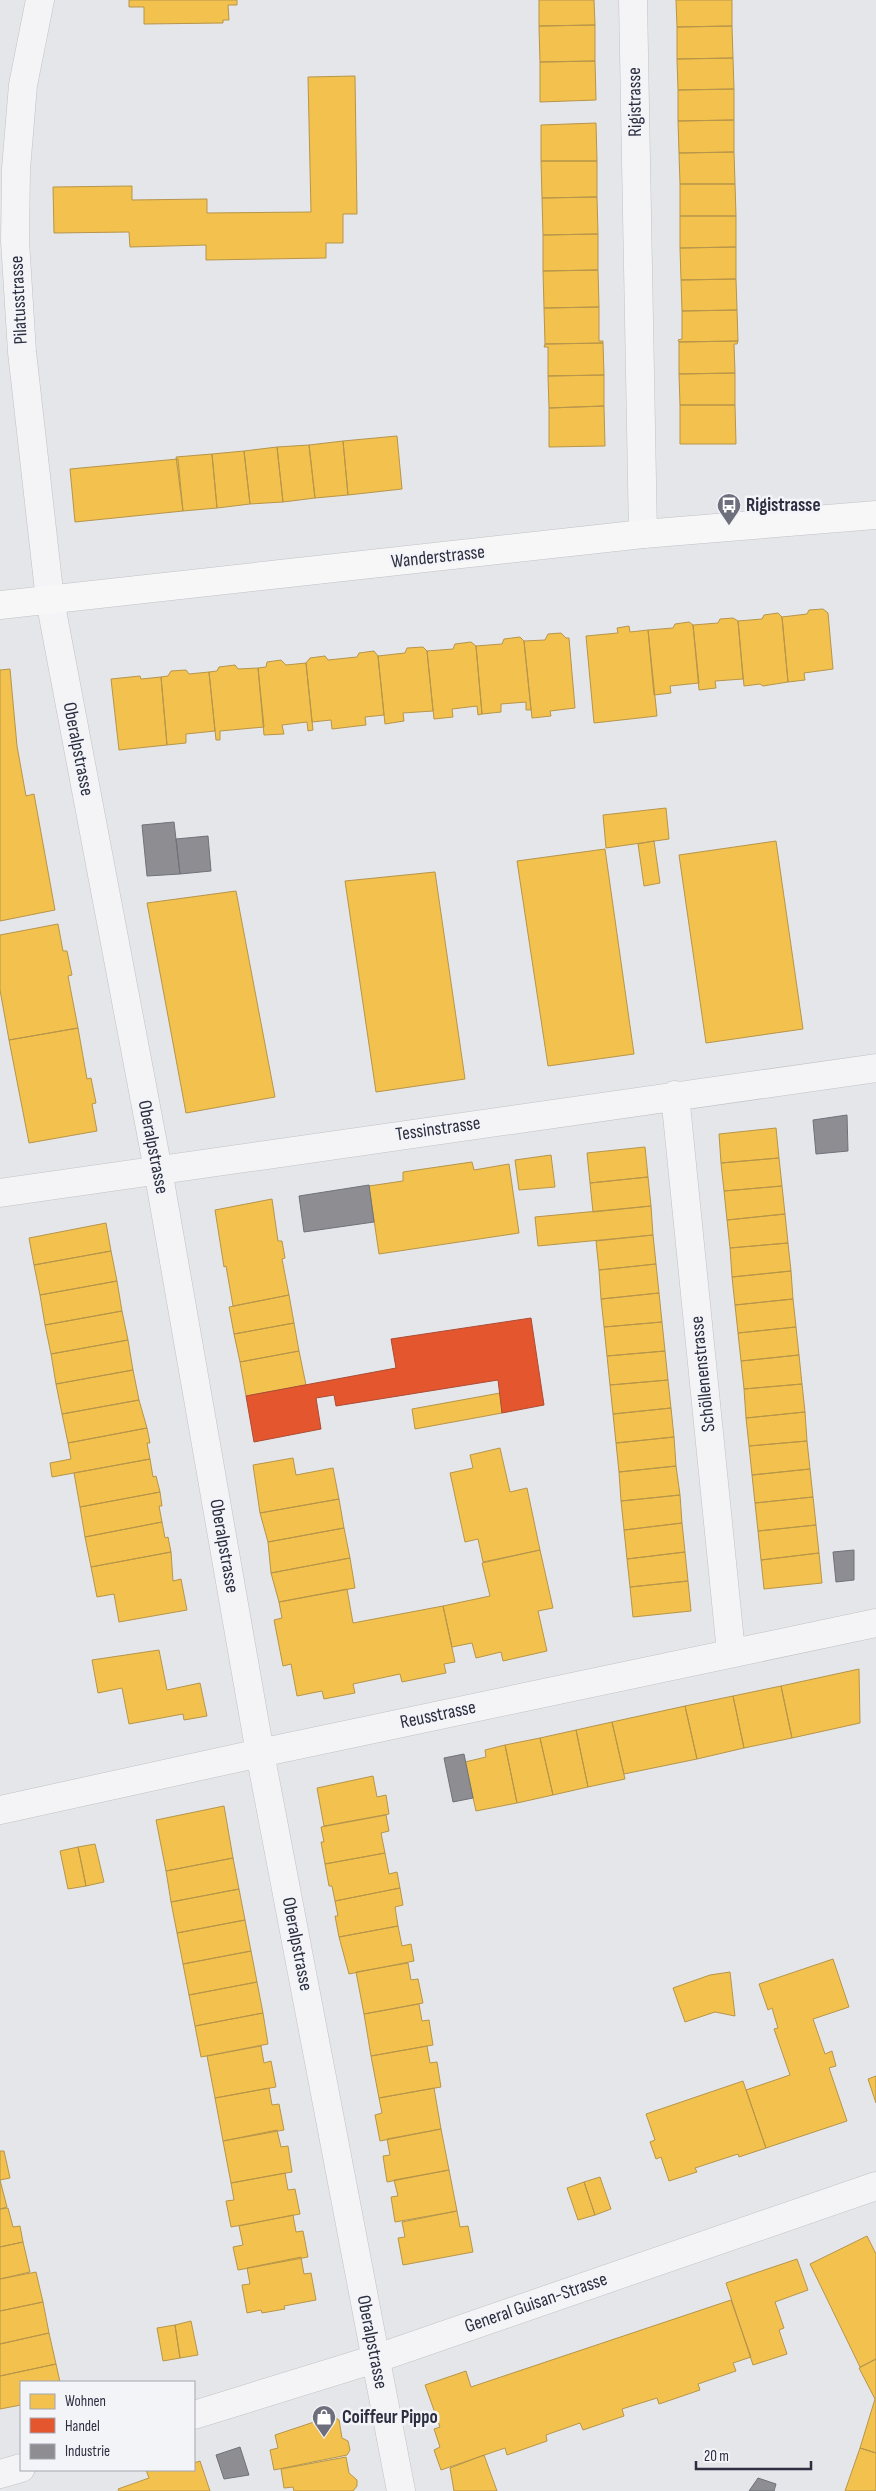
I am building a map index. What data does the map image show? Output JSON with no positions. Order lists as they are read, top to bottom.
{
  "streets": {
    "street": [
      "Rigistrasse",
      "Pilatusstrasse",
      "Wanderstrasse",
      "Oberalpstrasse",
      "Tessinstrasse",
      "Schöllenenstrasse",
      "Reusstrasse",
      "General Guisan-Strasse"
    ]
  },
  "crossings": [
    ["Rigistrasse", "Wanderstrasse"],
    ["Pilatusstrasse", "Wanderstrasse"],
    ["Pilatusstrasse", "Oberalpstrasse"],
    ["Wanderstrasse", "Oberalpstrasse"],
    ["Oberalpstrasse", "Tessinstrasse"],
    ["Oberalpstrasse", "Reusstrasse"],
    ["Oberalpstrasse", "General Guisan-Strasse"],
    ["Tessinstrasse", "Schöllenenstrasse"],
    ["Schöllenenstrasse", "Reusstrasse"]
  ],
  "places": {
    "bus stop": ["Rigistrasse"],
    "shop": ["Coiffeur Pippo"]
  },
  "legend": ["Wohnen", "Handel", "Industrie"],
  "scale_bar": "20 m"
}
